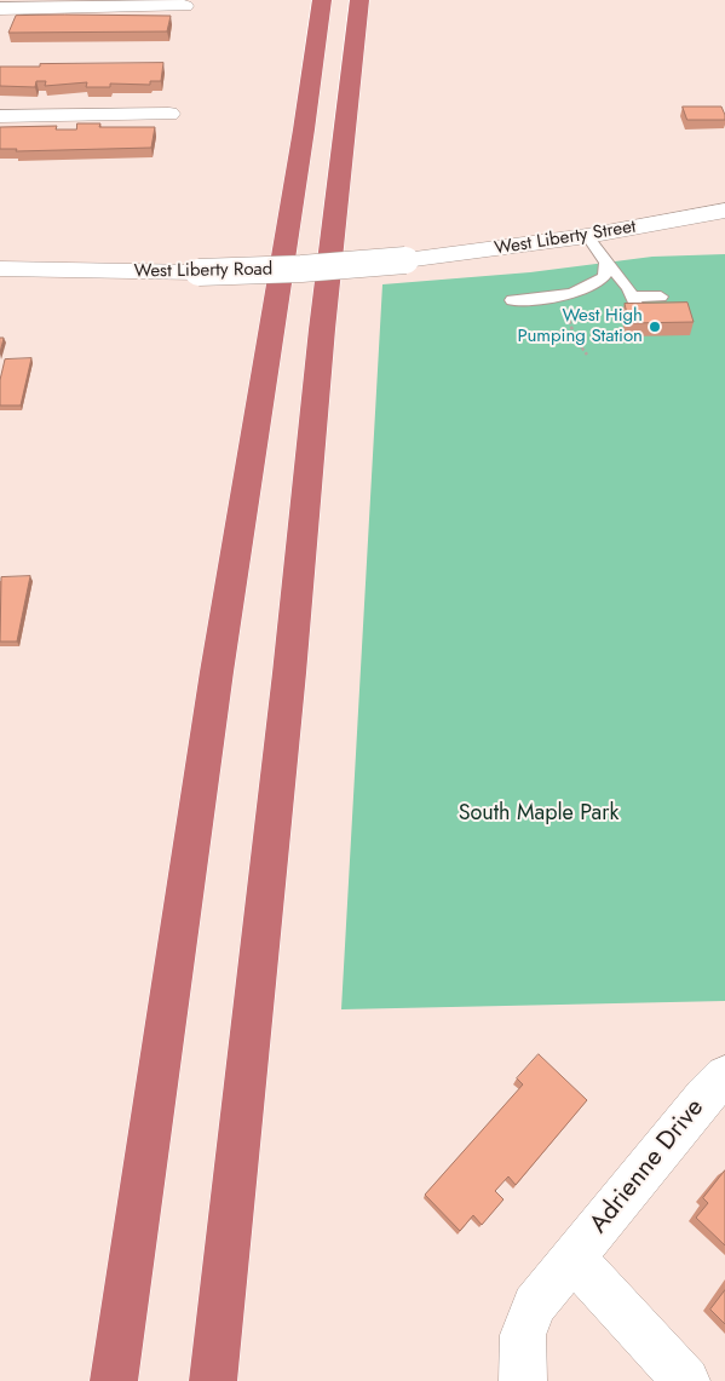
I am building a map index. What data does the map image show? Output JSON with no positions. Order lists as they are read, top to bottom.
{
  "streets": {
    "main road": ["West Liberty Street", "West Liberty Road", "Adrienne Drive"]
  },
  "crossings": [
    ["West Liberty Street", "West Liberty Road"]
  ],
  "parks": ["South Maple Park"],
  "places": ["West High Pumping Station"]
}
